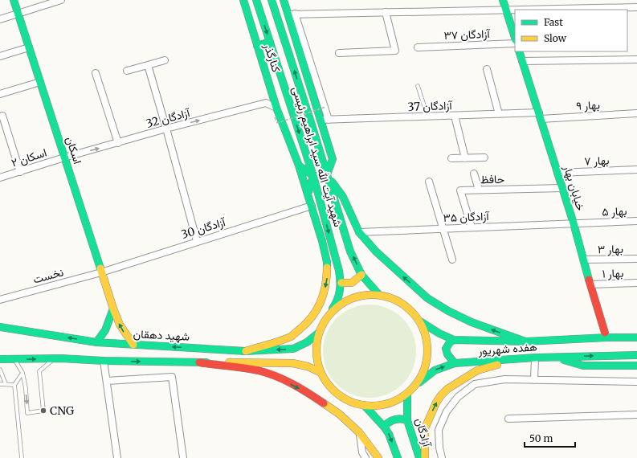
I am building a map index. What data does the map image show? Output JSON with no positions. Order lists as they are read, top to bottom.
{
  "streets": {
    "main road": [
      "کنارگذر",
      "اسکان",
      "شهید آیت الله سید ابراهیم رئیسی",
      "خیابان بهار",
      "شهید دهقان",
      "هفده شهریور",
      "آزادگان"
    ],
    "street": [
      "آزادگان ۳۷",
      "بهار ۹",
      "آزادگان 37",
      "آزادگان 32",
      "اسکان ۲",
      "بهار ۷",
      "حافظ",
      "بهار ۵",
      "آزادگان ۳۵",
      "آزادگان 30",
      "بهار ۳",
      "بهار ۱",
      "نخست"
    ]
  },
  "crossings": [
    ["کنارگذر", "آزادگان 32"],
    ["کنارگذر", "آزادگان 30"],
    ["کنارگذر", "شهید دهقان"],
    ["بهار ۹", "آزادگان 37"],
    ["بهار ۹", "خیابان بهار"],
    ["آزادگان 37", "خیابان بهار"],
    ["آزادگان 32", "اسکان"],
    ["آزادگان 32", "اسکان ۲"],
    ["اسکان", "اسکان ۲"],
    ["اسکان", "آزادگان 30"],
    ["اسکان", "نخست"],
    ["اسکان", "شهید دهقان"],
    ["شهید آیت الله سید ابراهیم رئیسی", "شهید دهقان"],
    ["شهید آیت الله سید ابراهیم رئیسی", "هفده شهریور"],
    ["شهید آیت الله سید ابراهیم رئیسی", "آزادگان"],
    ["بهار ۷", "خیابان بهار"],
    ["حافظ", "خیابان بهار"],
    ["حافظ", "آزادگان ۳۵"],
    ["خیابان بهار", "بهار ۵"],
    ["خیابان بهار", "آزادگان ۳۵"],
    ["خیابان بهار", "بهار ۳"],
    ["خیابان بهار", "بهار ۱"],
    ["خیابان بهار", "هفده شهریور"],
    ["بهار ۵", "آزادگان ۳۵"],
    ["آزادگان 30", "نخست"],
    ["شهید دهقان", "هفده شهریور"],
    ["شهید دهقان", "آزادگان"],
    ["هفده شهریور", "آزادگان"]
  ],
  "one_way": ["کنارگذر", "آزادگان 32"],
  "places": ["CNG"],
  "legend": ["Fast", "Slow"],
  "scale_bar": "50 m"
}
